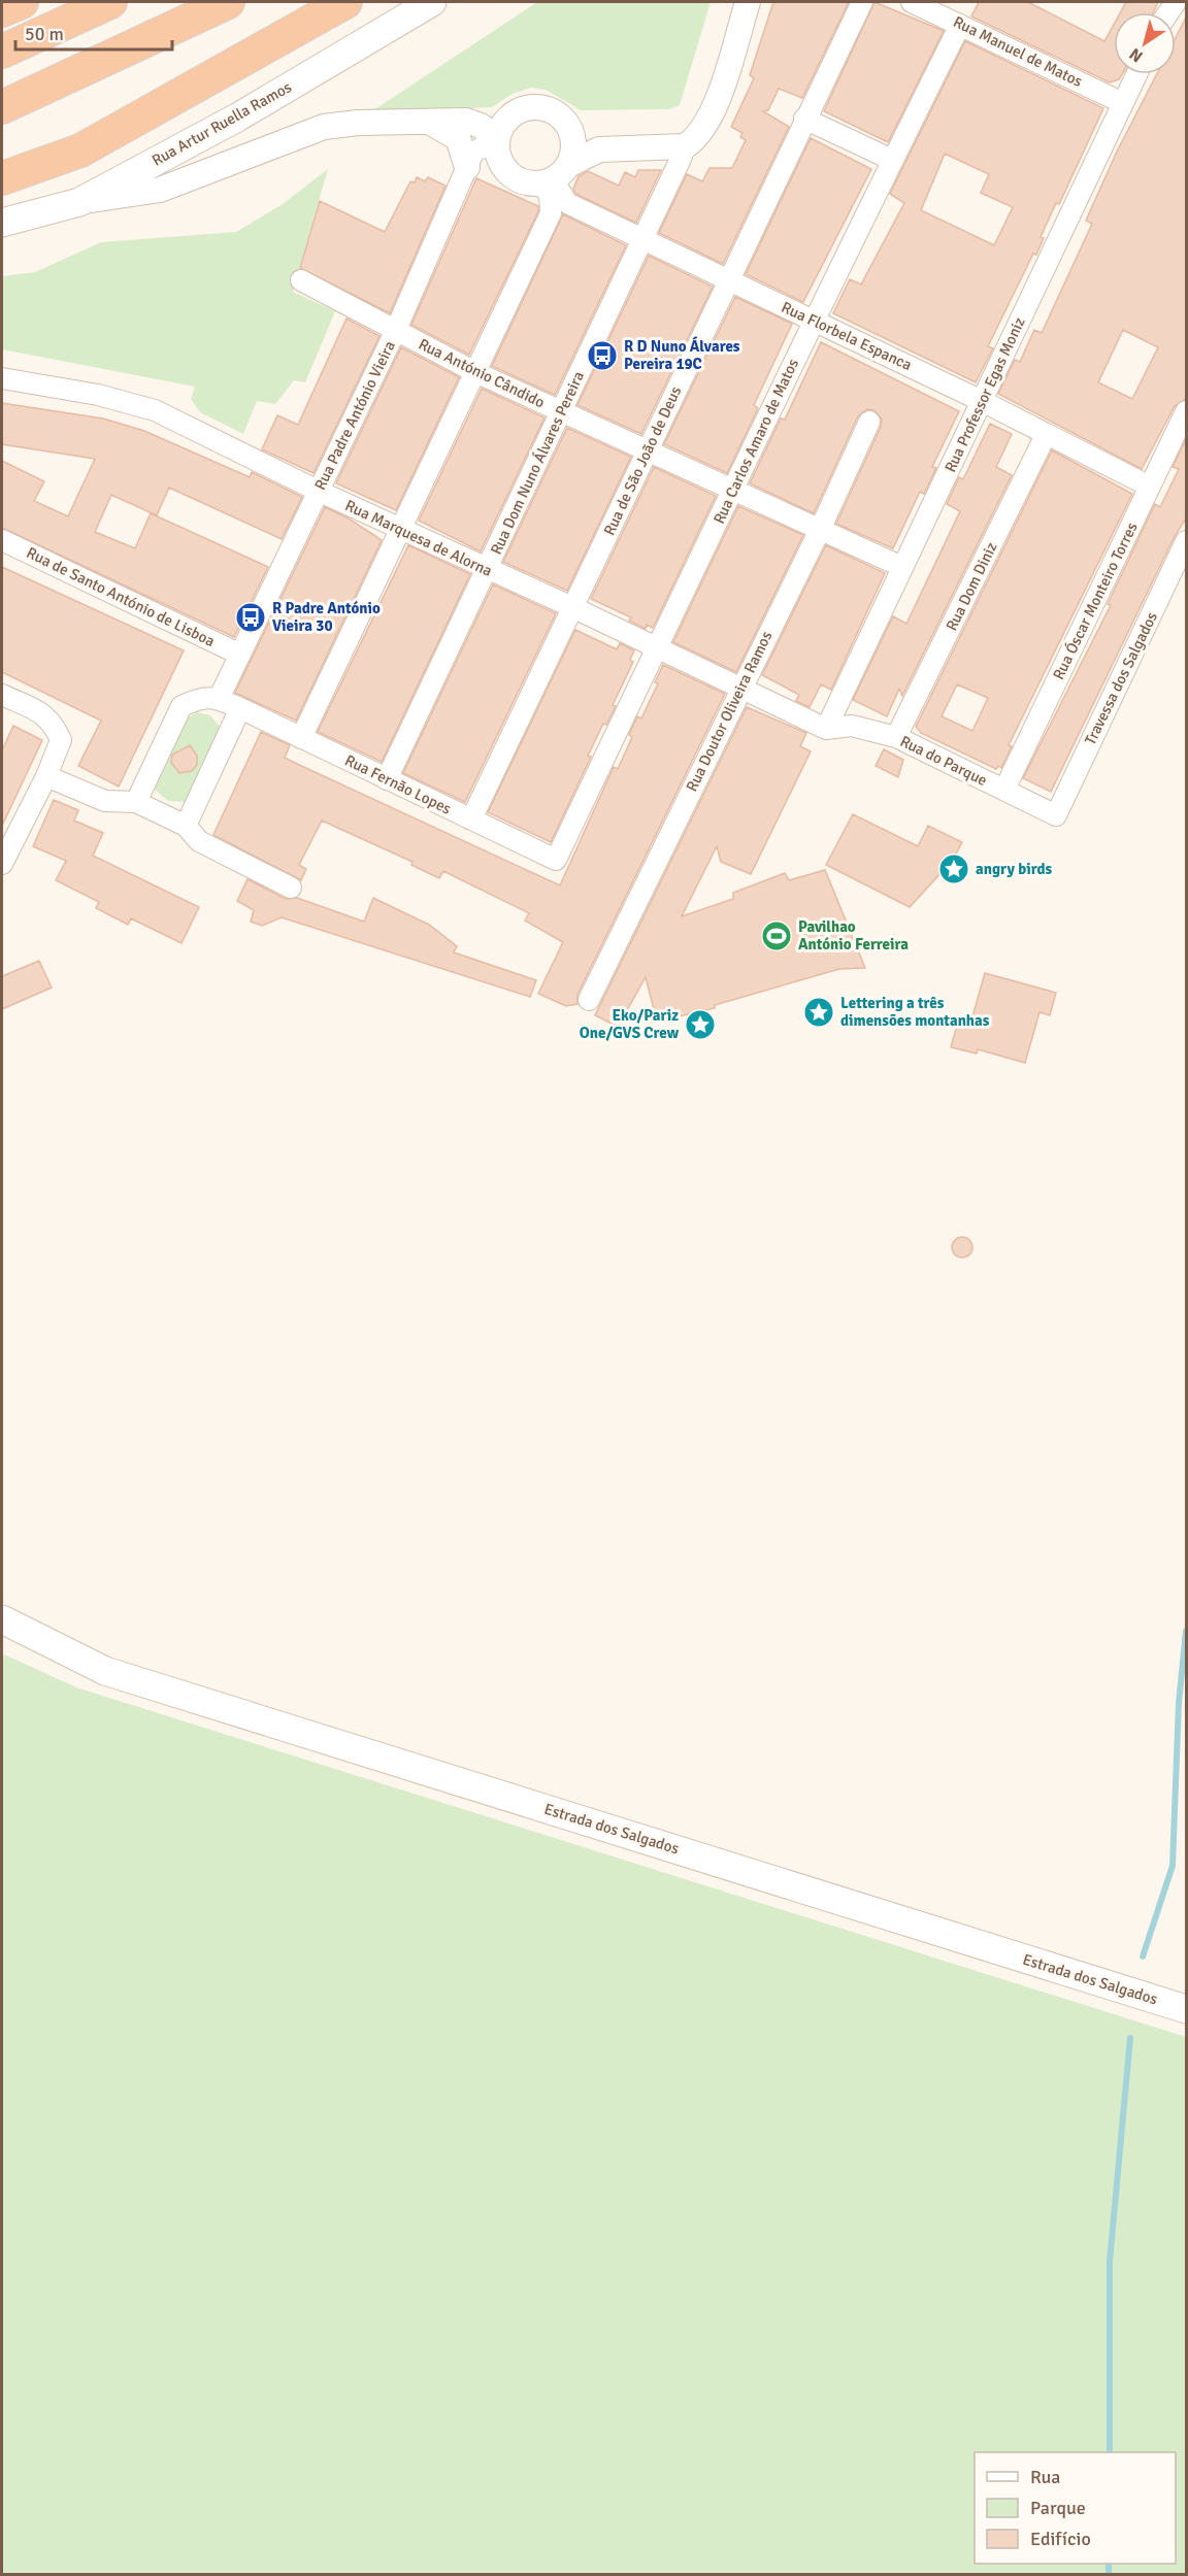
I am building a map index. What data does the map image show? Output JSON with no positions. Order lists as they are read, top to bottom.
{
  "streets": {
    "main road": ["Rua Artur Ruella Ramos", "Estrada dos Salgados"],
    "street": [
      "Rua Manuel de Matos",
      "Rua Florbela Espanca",
      "Rua António Cândido",
      "Rua Professor Egas Moniz",
      "Rua Padre António Vieira",
      "Rua Carlos Amaro de Matos",
      "Rua de São João de Deus",
      "Rua Dom Nuno Álvares Pereira",
      "Rua Marquesa de Alorna",
      "Rua Dom Diniz",
      "Rua de Santo António de Lisboa",
      "Rua Óscar Monteiro Torres",
      "Travessa dos Salgados",
      "Rua Doutor Oliveira Ramos",
      "Rua do Parque",
      "Rua Fernão Lopes"
    ]
  },
  "crossings": [
    ["Rua Manuel de Matos", "Rua Professor Egas Moniz"],
    ["Rua Manuel de Matos", "Rua Carlos Amaro de Matos"],
    ["Rua Florbela Espanca", "Rua Professor Egas Moniz"],
    ["Rua Florbela Espanca", "Rua Padre António Vieira"],
    ["Rua Florbela Espanca", "Rua Carlos Amaro de Matos"],
    ["Rua Florbela Espanca", "Rua de São João de Deus"],
    ["Rua Florbela Espanca", "Rua Dom Nuno Álvares Pereira"],
    ["Rua Florbela Espanca", "Rua Dom Diniz"],
    ["Rua Florbela Espanca", "Rua Óscar Monteiro Torres"],
    ["Rua António Cândido", "Rua Professor Egas Moniz"],
    ["Rua António Cândido", "Rua Padre António Vieira"],
    ["Rua António Cândido", "Rua Carlos Amaro de Matos"],
    ["Rua António Cândido", "Rua de São João de Deus"],
    ["Rua António Cândido", "Rua Dom Nuno Álvares Pereira"],
    ["Rua António Cândido", "Rua Doutor Oliveira Ramos"],
    ["Rua Professor Egas Moniz", "Rua Marquesa de Alorna"],
    ["Rua Professor Egas Moniz", "Rua do Parque"],
    ["Rua Padre António Vieira", "Rua Marquesa de Alorna"],
    ["Rua Padre António Vieira", "Rua de Santo António de Lisboa"],
    ["Rua Padre António Vieira", "Rua Fernão Lopes"],
    ["Rua Carlos Amaro de Matos", "Rua Marquesa de Alorna"],
    ["Rua Carlos Amaro de Matos", "Rua Fernão Lopes"],
    ["Rua de São João de Deus", "Rua Marquesa de Alorna"],
    ["Rua de São João de Deus", "Rua Fernão Lopes"],
    ["Rua Dom Nuno Álvares Pereira", "Rua Marquesa de Alorna"],
    ["Rua Dom Nuno Álvares Pereira", "Rua Fernão Lopes"],
    ["Rua Marquesa de Alorna", "Rua Doutor Oliveira Ramos"],
    ["Rua Marquesa de Alorna", "Rua do Parque"],
    ["Rua Dom Diniz", "Rua do Parque"],
    ["Rua Óscar Monteiro Torres", "Rua do Parque"],
    ["Travessa dos Salgados", "Rua do Parque"]
  ],
  "places": {
    "bus stop": ["R D Nuno Álvares Pereira 19C", "R Padre António Vieira 30"],
    "place": ["angry birds", "Lettering a três dimensões montanhas", "Eko/Pariz One/GVS Crew"],
    "sports": ["Pavilhao António Ferreira"]
  },
  "legend": ["Rua", "Parque", "Edifício"],
  "scale_bar": "50 m",
  "north": "bottom left"
}
